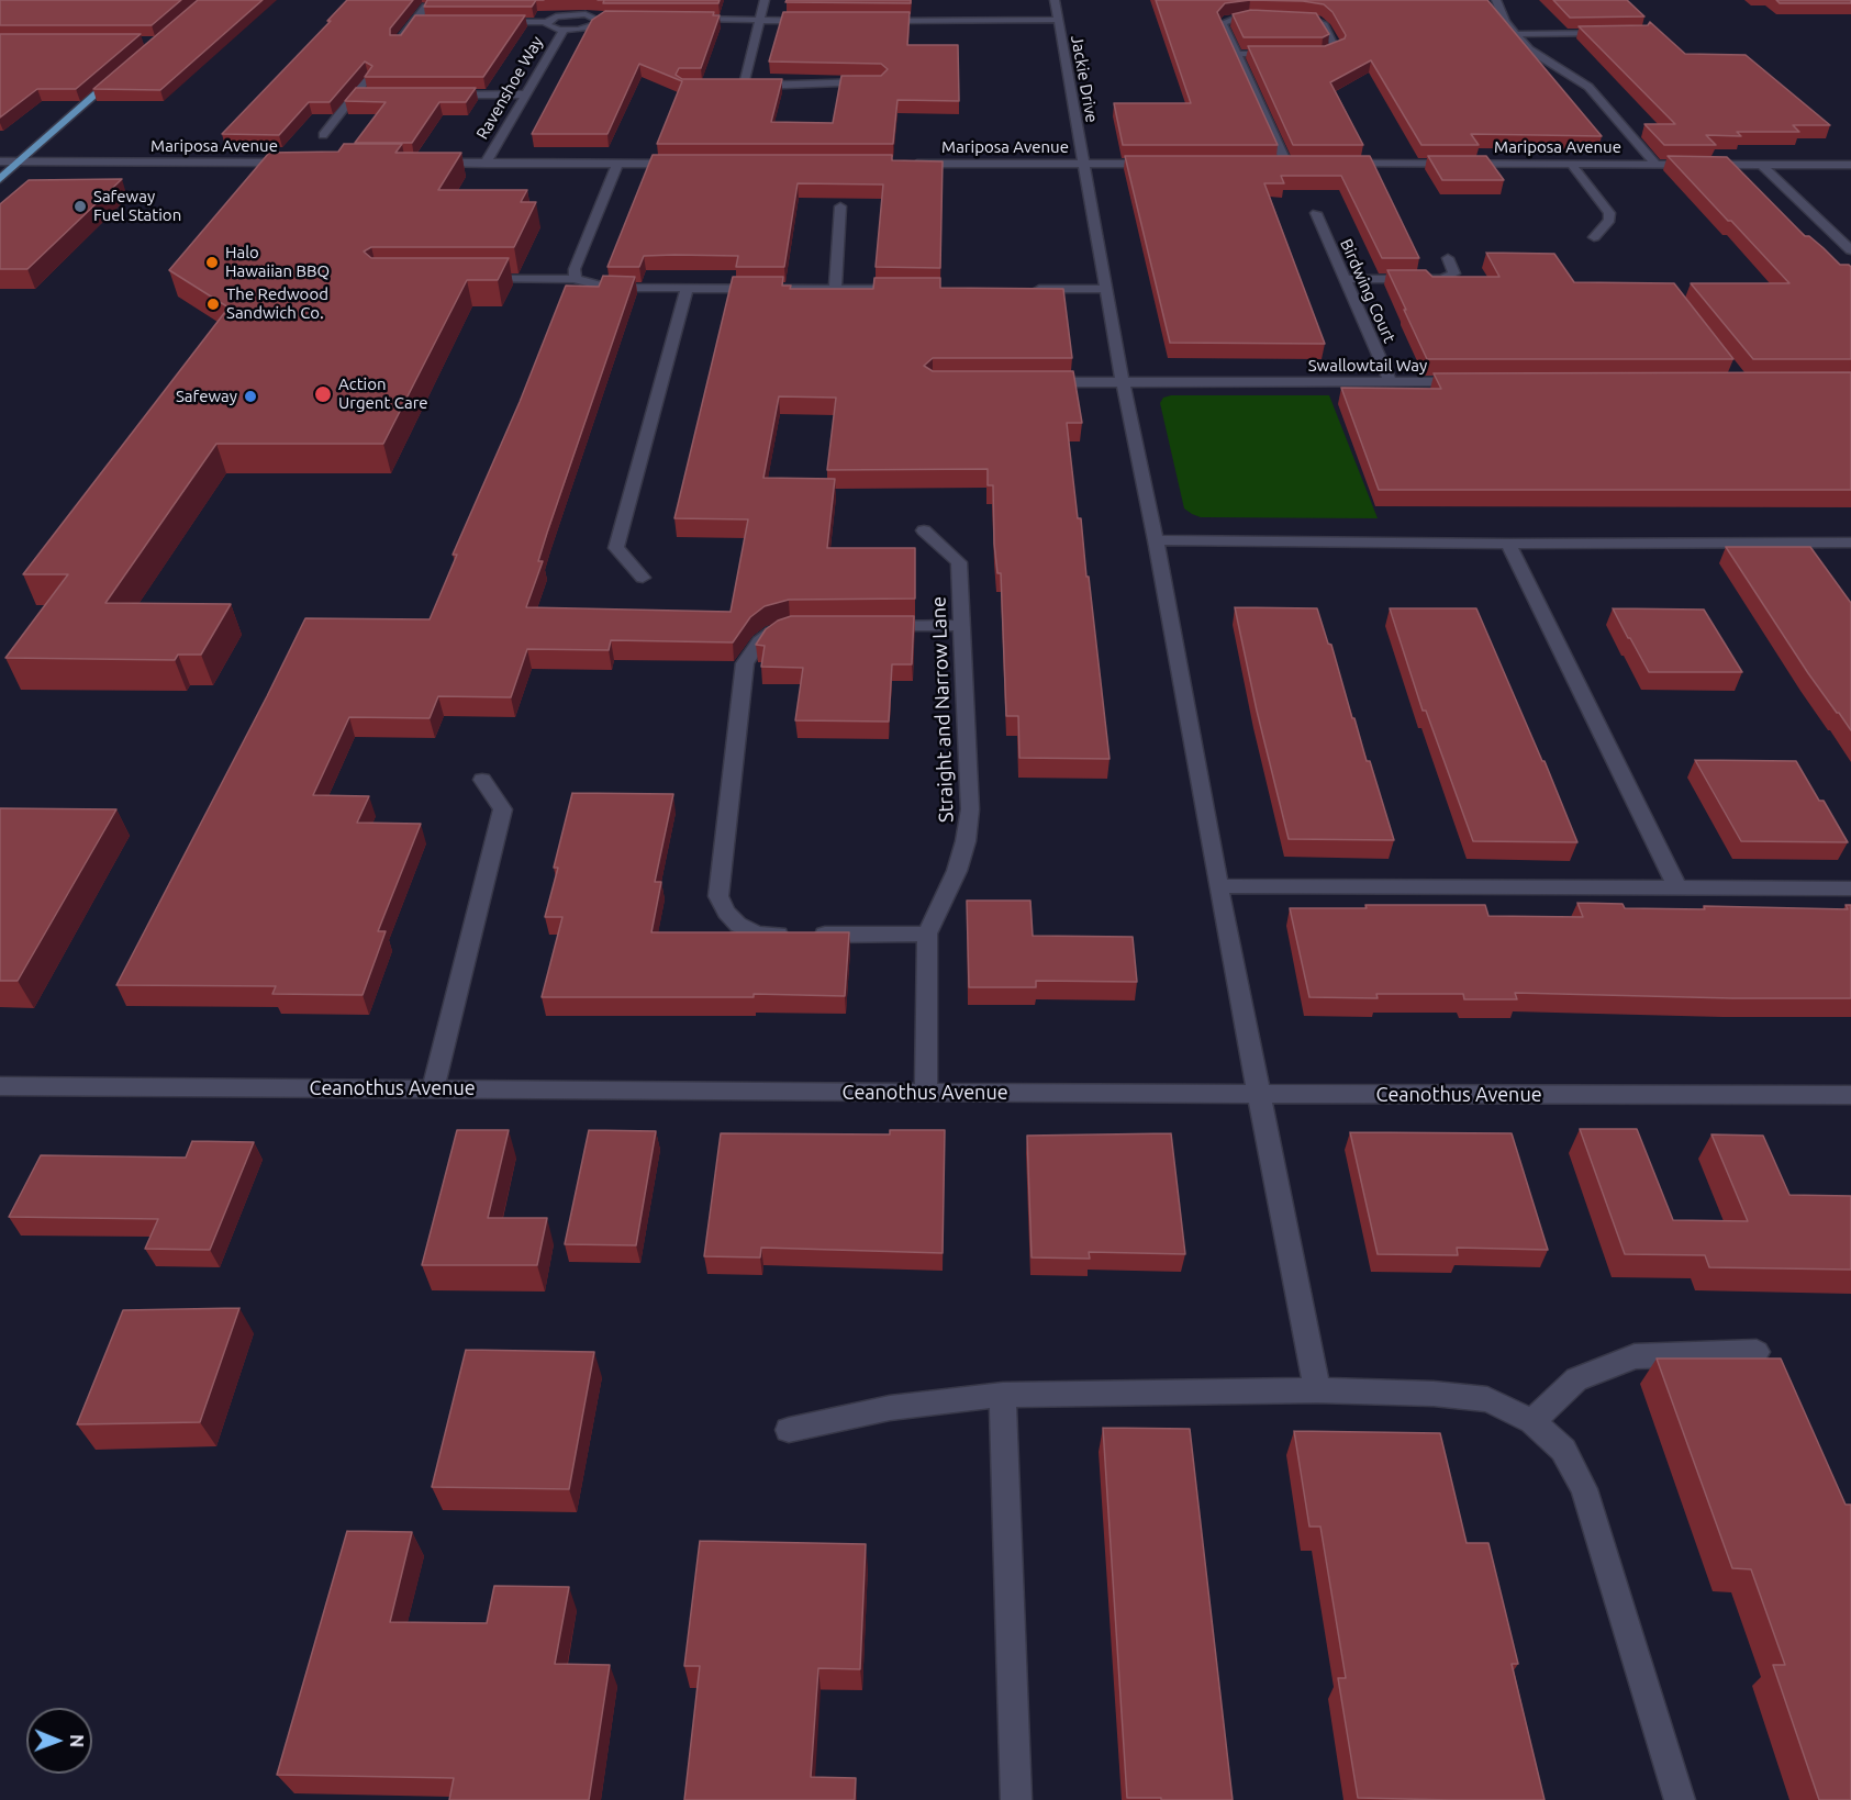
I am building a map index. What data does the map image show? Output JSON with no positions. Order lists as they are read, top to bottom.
{
  "streets": {
    "street": [
      "Jackie Drive",
      "Ravenshoe Way",
      "Mariposa Avenue",
      "Birdwing Court",
      "Swallowtail Way",
      "Straight and Narrow Lane",
      "Ceanothus Avenue"
    ]
  },
  "crossings": [
    ["Jackie Drive", "Mariposa Avenue"],
    ["Jackie Drive", "Swallowtail Way"],
    ["Jackie Drive", "Ceanothus Avenue"],
    ["Birdwing Court", "Swallowtail Way"],
    ["Straight and Narrow Lane", "Ceanothus Avenue"]
  ],
  "places": [
    "Safeway Fuel Station",
    "Halo Hawaiian BBQ",
    "The Redwood Sandwich Co.",
    "Action Urgent Care",
    "Safeway"
  ],
  "north": "right"
}
